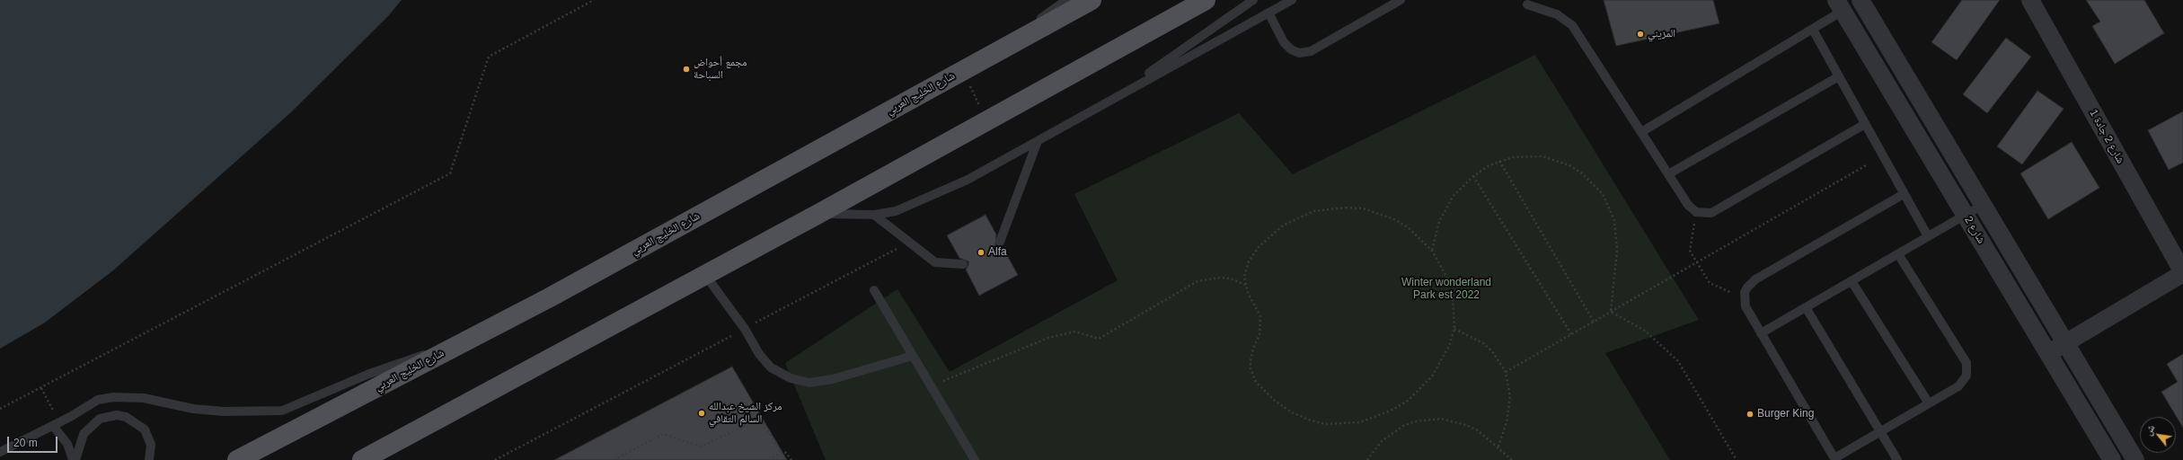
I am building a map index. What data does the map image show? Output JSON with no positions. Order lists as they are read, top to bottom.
{
  "streets": {
    "main road": ["شارع الخليج العربي"],
    "street": ["شارع 2 جادة 1", "شارع 2"]
  },
  "crossings": [
    ["شارع 2 جادة 1", "شارع 2"]
  ],
  "parks": ["Winter wonderland Park est 2022"],
  "places": [
    "المزيني",
    "مجمع أحواض السباحة",
    "Alfa",
    "مركز الشيخ عبدالله السالم الثقافي",
    "Burger King"
  ],
  "scale_bar": "20 m",
  "north": "top left"
}
